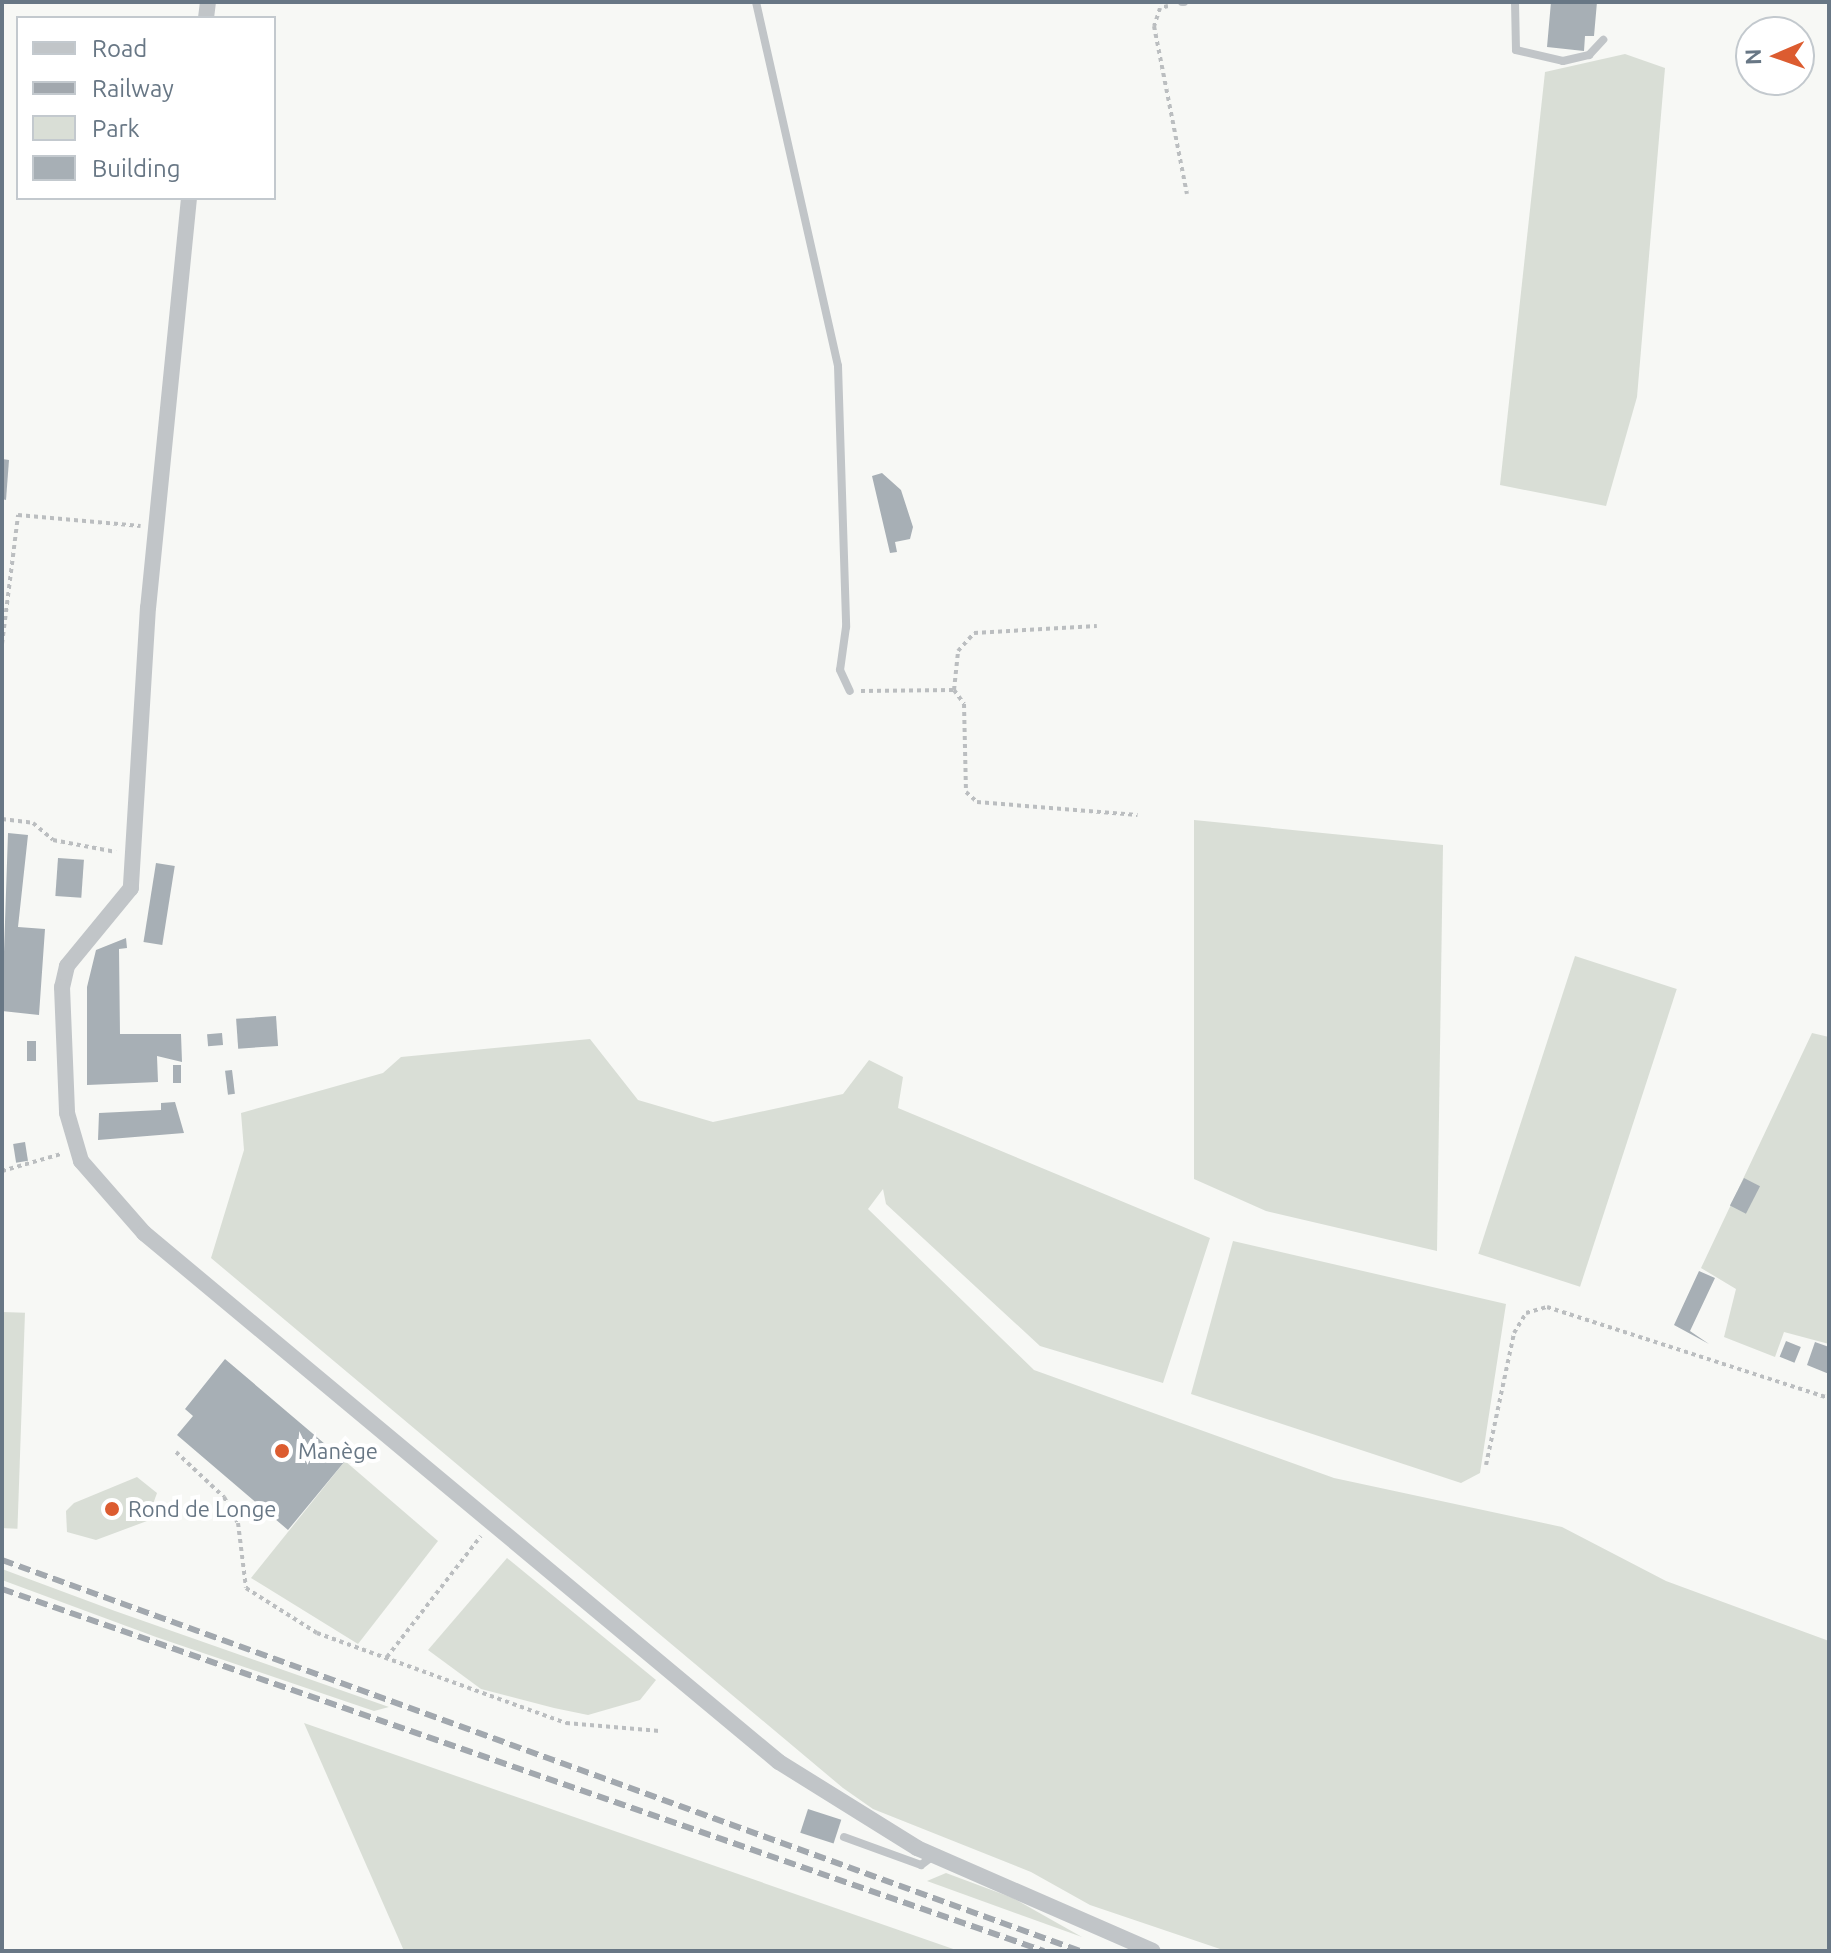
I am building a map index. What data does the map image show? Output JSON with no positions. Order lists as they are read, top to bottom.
{
  "places": ["Manège", "Rond de Longe"],
  "legend": [
    "Road",
    "Railway",
    "Park",
    "Building"
  ],
  "north": "left"
}
